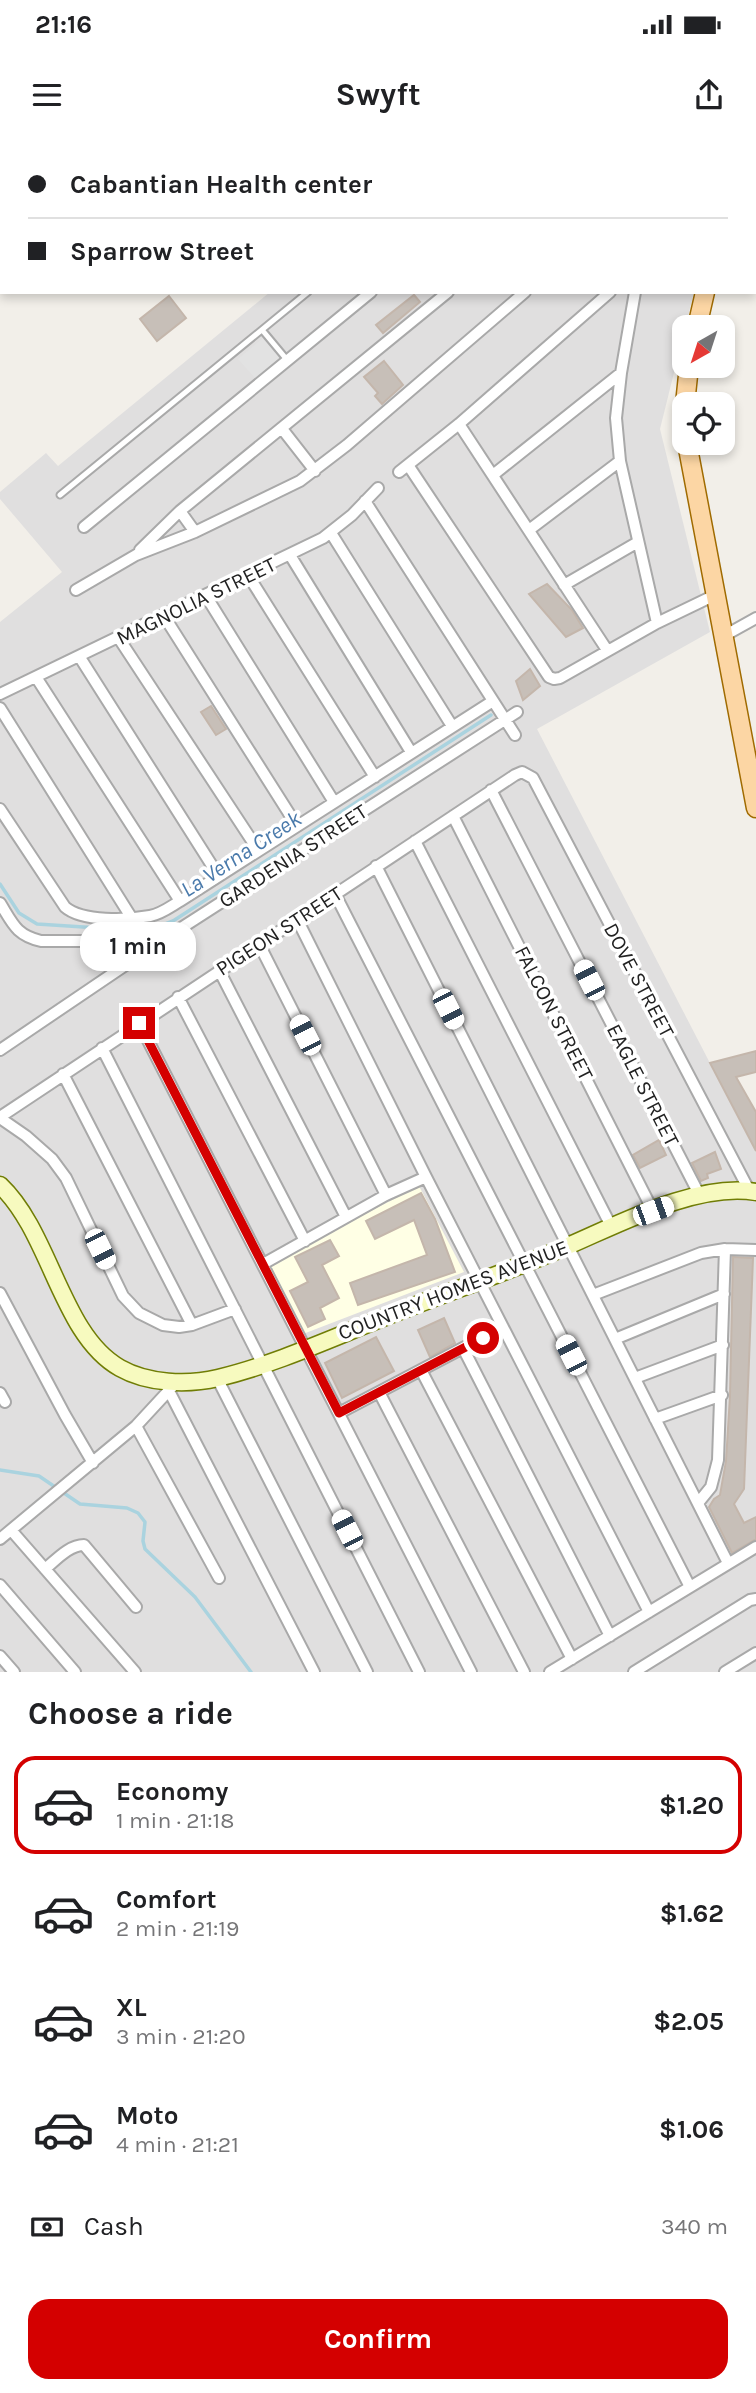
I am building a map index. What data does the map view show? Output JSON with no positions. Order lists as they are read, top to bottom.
{
  "streets": {
    "main road": ["COUNTRY HOMES AVENUE"],
    "street": [
      "MAGNOLIA STREET",
      "GARDENIA STREET",
      "PIGEON STREET",
      "DOVE STREET",
      "FALCON STREET",
      "EAGLE STREET"
    ]
  },
  "crossings": [
    ["PIGEON STREET", "DOVE STREET"],
    ["PIGEON STREET", "FALCON STREET"],
    ["PIGEON STREET", "EAGLE STREET"],
    ["DOVE STREET", "COUNTRY HOMES AVENUE"],
    ["FALCON STREET", "COUNTRY HOMES AVENUE"],
    ["EAGLE STREET", "COUNTRY HOMES AVENUE"]
  ],
  "water": ["La Verna Creek"],
  "north": "bottom left",
  "page": {
    "status": "21:16",
    "header": "Swyft",
    "banner": ["Cabantian Health center", "Sparrow Street"],
    "bubble": "1 min",
    "heading": "Choose a ride",
    "list": [
      {
        "name": "Economy",
        "note": "1 min · 21:18",
        "value": "$1.20"
      },
      {
        "name": "Comfort",
        "note": "2 min · 21:19",
        "value": "$1.62"
      },
      {
        "name": "XL",
        "note": "3 min · 21:20",
        "value": "$2.05"
      },
      {
        "name": "Moto",
        "note": "4 min · 21:21",
        "value": "$1.06"
      }
    ],
    "pay": ["Cash", "340 m"],
    "buttons": "Confirm"
  }
}
